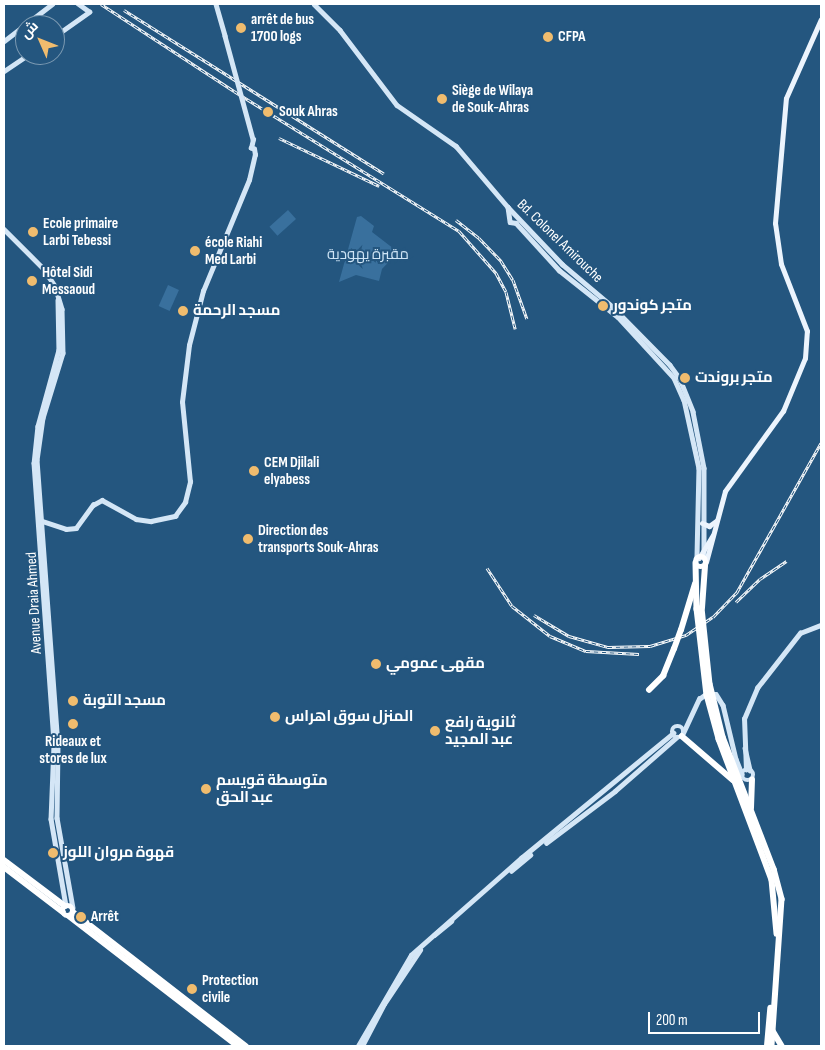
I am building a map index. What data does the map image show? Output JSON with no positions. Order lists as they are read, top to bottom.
{
  "streets": {
    "street": ["Bd. Colonel Amirouche", "Avenue Draia Ahmed"]
  },
  "parks": ["مقبرة يهودية"],
  "places": [
    "arrêt de bus 1700 logs",
    "CFPA",
    "Siège de Wilaya de Souk-Ahras",
    "Souk Ahras",
    "Ecole primaire Larbi Tebessi",
    "école Riahi Med Larbi",
    "Hôtel Sidi Messaoud",
    "متجر كوندور",
    "مسجد الرحمة",
    "متجر بروندت",
    "CEM Djilali elyabess",
    "Direction des transports Souk-Ahras",
    "مقهى عمومي",
    "مسجد التوبة",
    "المنزل سوق اهراس",
    "Rideaux et stores de lux",
    "ثانوية رافع عبد المجيد",
    "متوسطة قويسم عبد الحق",
    "قهوة مروان اللوز",
    "Arrêt",
    "Protection civile"
  ],
  "scale_bar": "200 m",
  "north": "top left"
}
